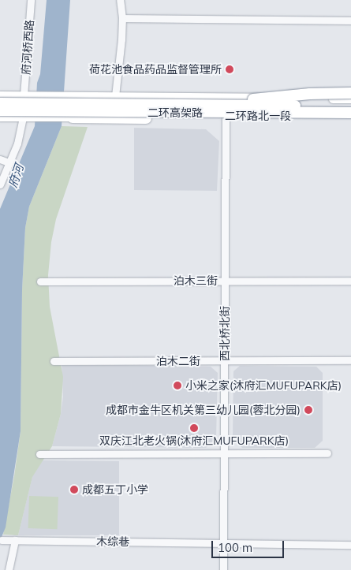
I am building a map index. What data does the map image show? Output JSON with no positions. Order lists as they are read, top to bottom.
{
  "streets": {
    "highway": ["二环高架路"],
    "main road": ["二环路北一段"],
    "street": [
      "府河桥西路",
      "泊木三街",
      "西北桥北街",
      "泊木二街",
      "木综巷"
    ]
  },
  "crossings": [
    ["府河桥西路", "二环路北一段"],
    ["二环高架路", "二环路北一段"],
    ["二环高架路", "西北桥北街"],
    ["二环路北一段", "西北桥北街"],
    ["泊木三街", "西北桥北街"],
    ["西北桥北街", "泊木二街"],
    ["西北桥北街", "木综巷"]
  ],
  "water": ["府河"],
  "places": [
    "荷花池食品药品监督管理所",
    "小米之家(沐府汇MUFUPARK店)",
    "成都市金牛区机关第三幼儿园(蓉北分园)",
    "双庆江北老火锅(沐府汇MUFUPARK店)",
    "成都五丁小学"
  ],
  "scale_bar": "100 m"
}
